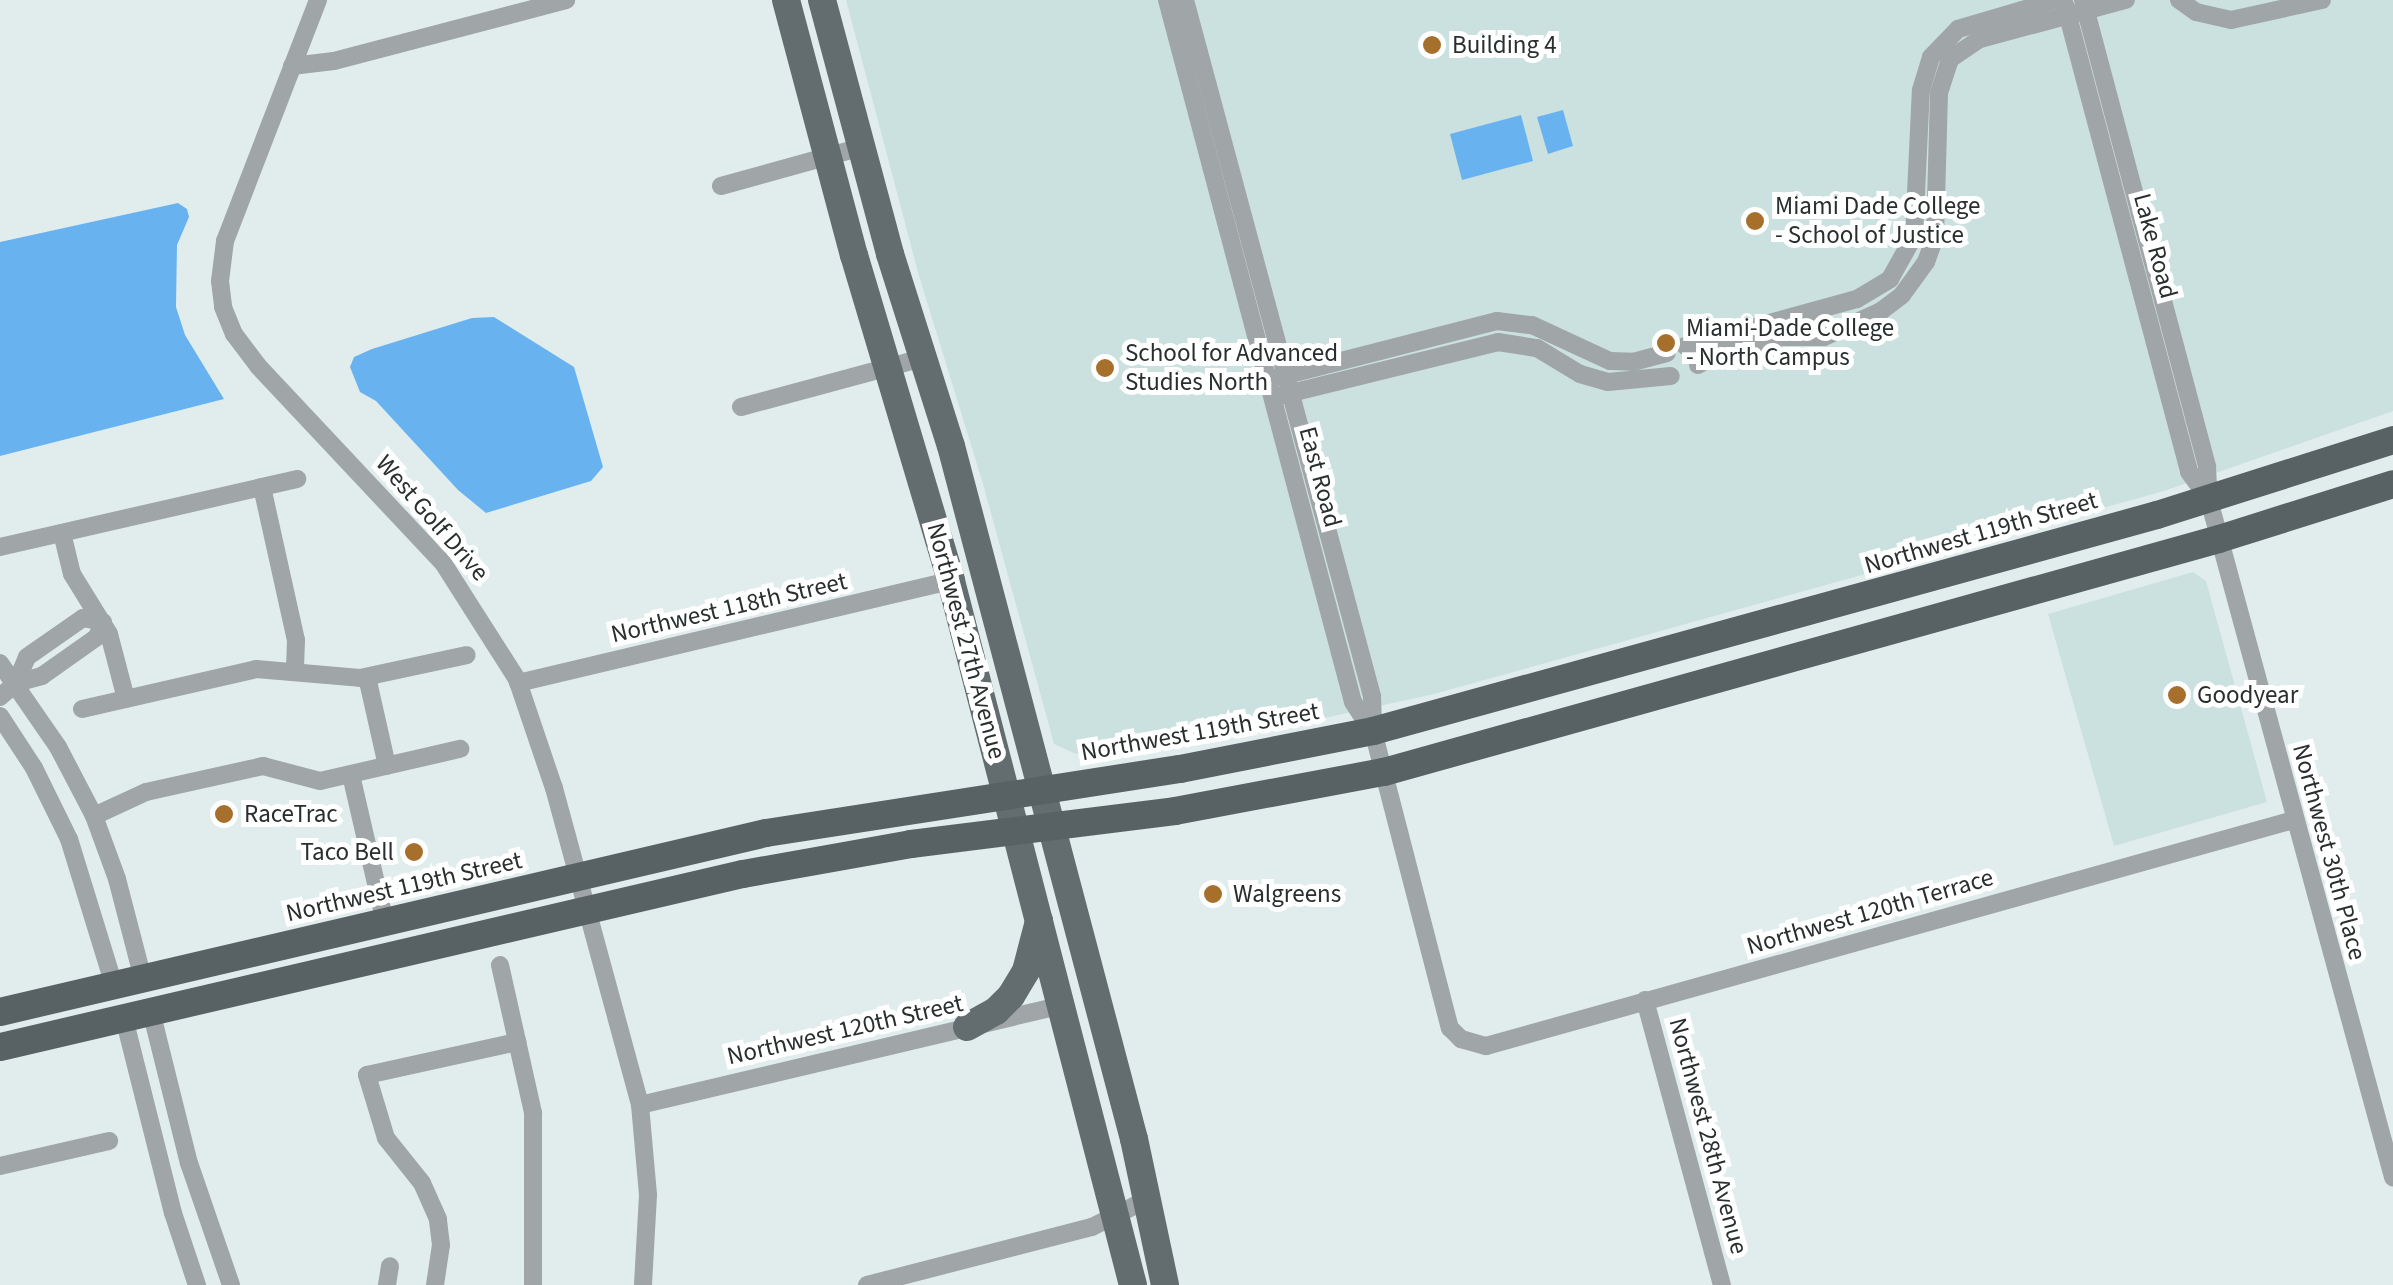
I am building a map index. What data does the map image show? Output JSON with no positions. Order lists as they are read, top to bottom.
{
  "streets": {
    "highway": ["Northwest 119th Street"],
    "main road": ["Northwest 27th Avenue"],
    "street": [
      "Lake Road",
      "East Road",
      "West Golf Drive",
      "Northwest 118th Street",
      "Northwest 30th Place",
      "Northwest 120th Terrace",
      "Northwest 120th Street",
      "Northwest 28th Avenue"
    ]
  },
  "crossings": [
    ["Lake Road", "Northwest 119th Street"],
    ["Lake Road", "Northwest 30th Place"],
    ["East Road", "Northwest 119th Street"],
    ["East Road", "Northwest 120th Terrace"],
    ["West Golf Drive", "Northwest 119th Street"],
    ["West Golf Drive", "Northwest 118th Street"],
    ["West Golf Drive", "Northwest 120th Street"],
    ["Northwest 119th Street", "Northwest 27th Avenue"],
    ["Northwest 118th Street", "Northwest 27th Avenue"],
    ["Northwest 27th Avenue", "Northwest 120th Street"],
    ["Northwest 30th Place", "Northwest 120th Terrace"],
    ["Northwest 120th Terrace", "Northwest 28th Avenue"]
  ],
  "places": [
    "Building 4",
    "Miami Dade College - School of Justice",
    "Miami-Dade College - North Campus",
    "School for Advanced Studies North",
    "Goodyear",
    "RaceTrac",
    "Taco Bell",
    "Walgreens"
  ]
}
